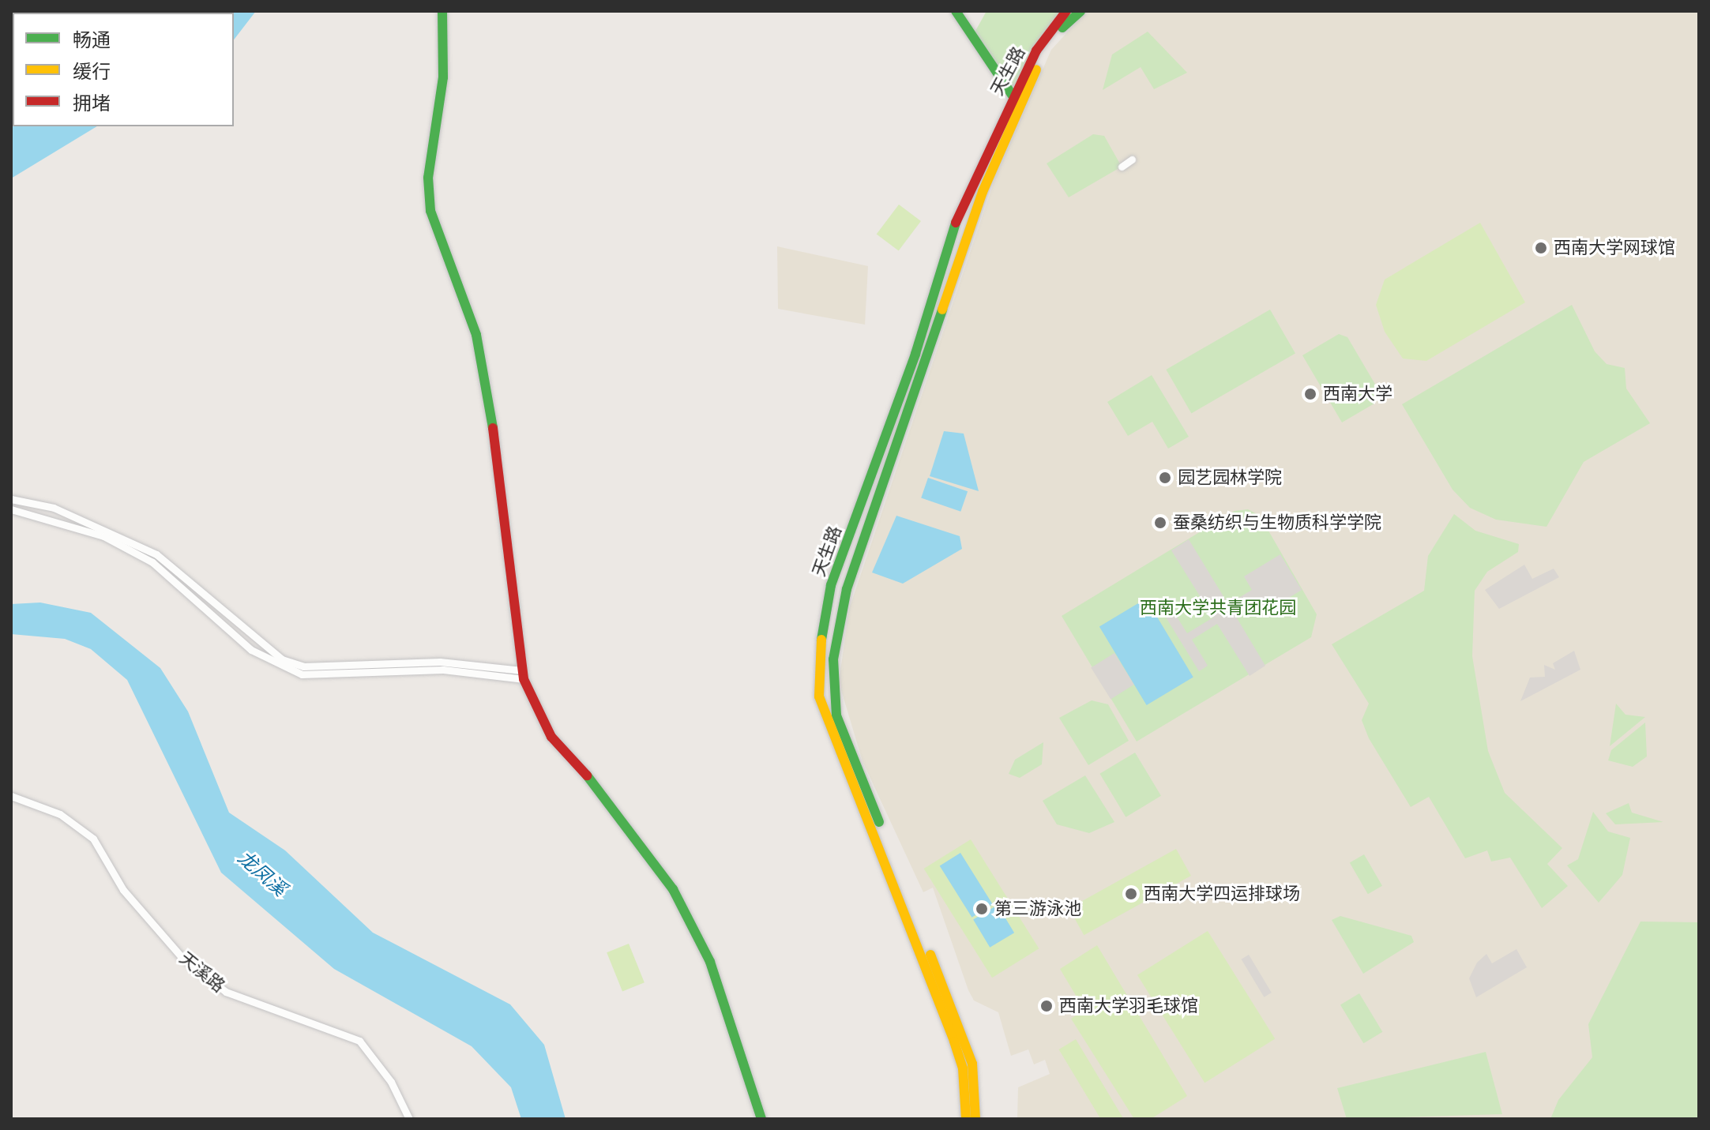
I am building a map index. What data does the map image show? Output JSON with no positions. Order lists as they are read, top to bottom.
{
  "streets": {
    "main road": ["天生路"],
    "street": ["天溪路"]
  },
  "water": ["龙凤溪"],
  "parks": ["西南大学共青团花园"],
  "places": [
    "西南大学网球馆",
    "西南大学",
    "园艺园林学院",
    "蚕桑纺织与生物质科学学院",
    "西南大学四运排球场",
    "第三游泳池",
    "西南大学羽毛球馆"
  ],
  "legend": ["畅通", "缓行", "拥堵"]
}
